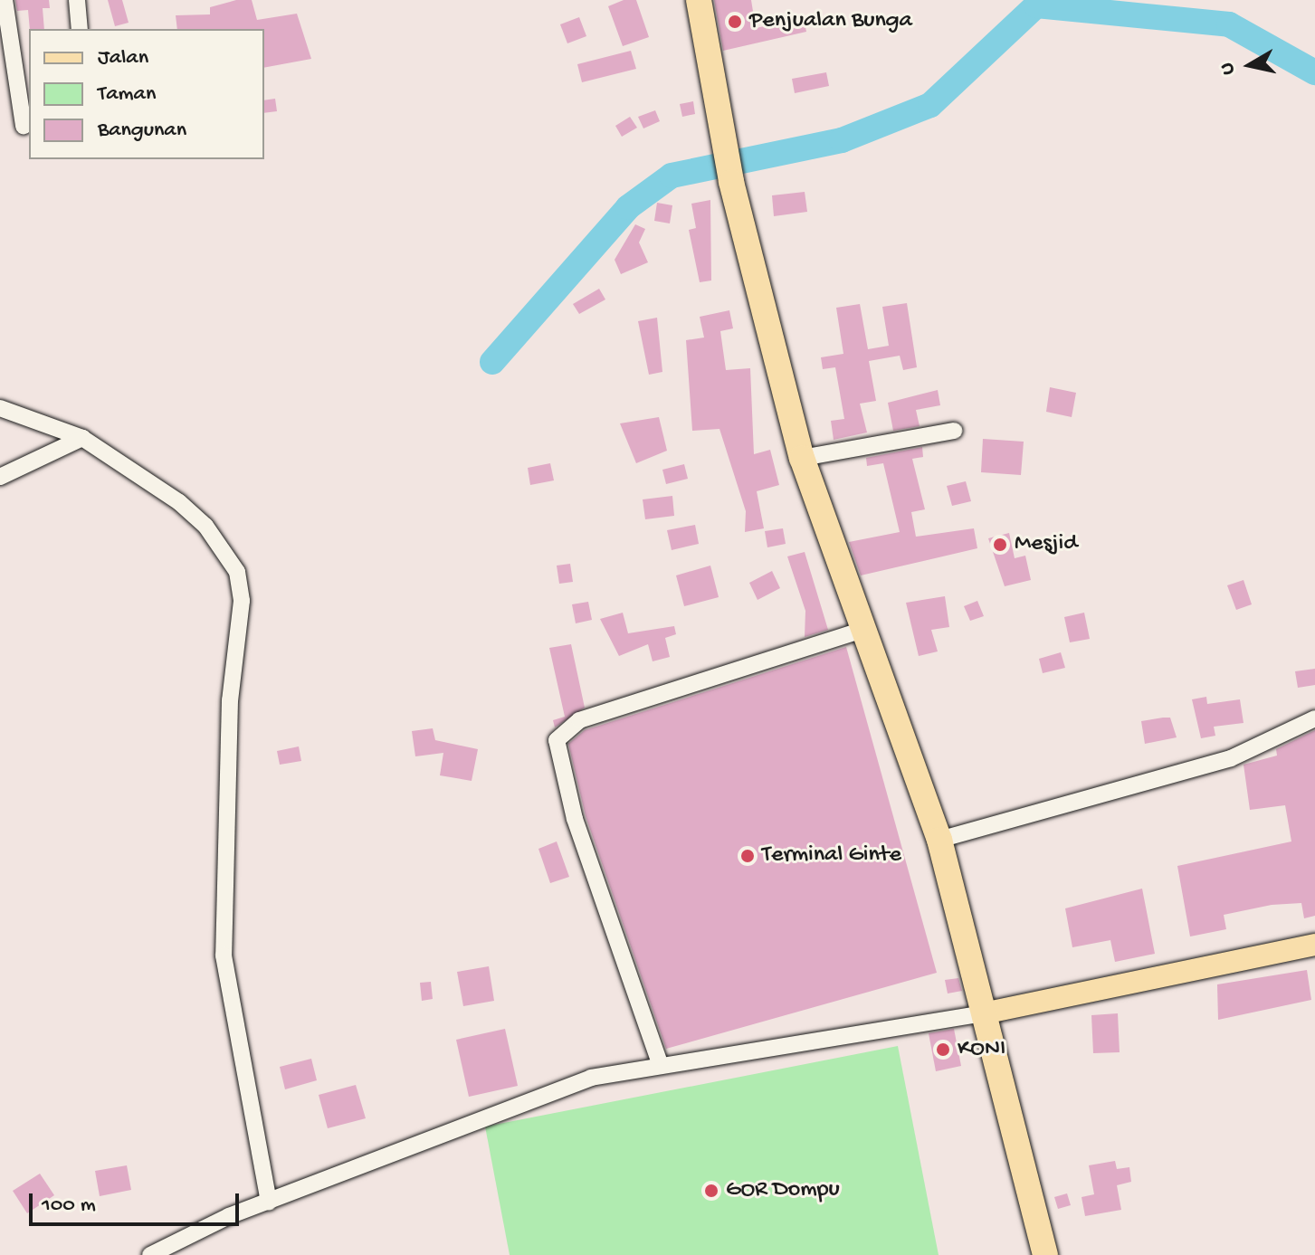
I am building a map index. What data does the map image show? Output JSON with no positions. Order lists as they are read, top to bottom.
{
  "places": [
    "Penjualan Bunga",
    "Mesjid",
    "Terminal Ginte",
    "KONI",
    "GOR Dompu"
  ],
  "legend": ["Jalan", "Taman", "Bangunan"],
  "scale_bar": "100 m",
  "north": "left"
}
